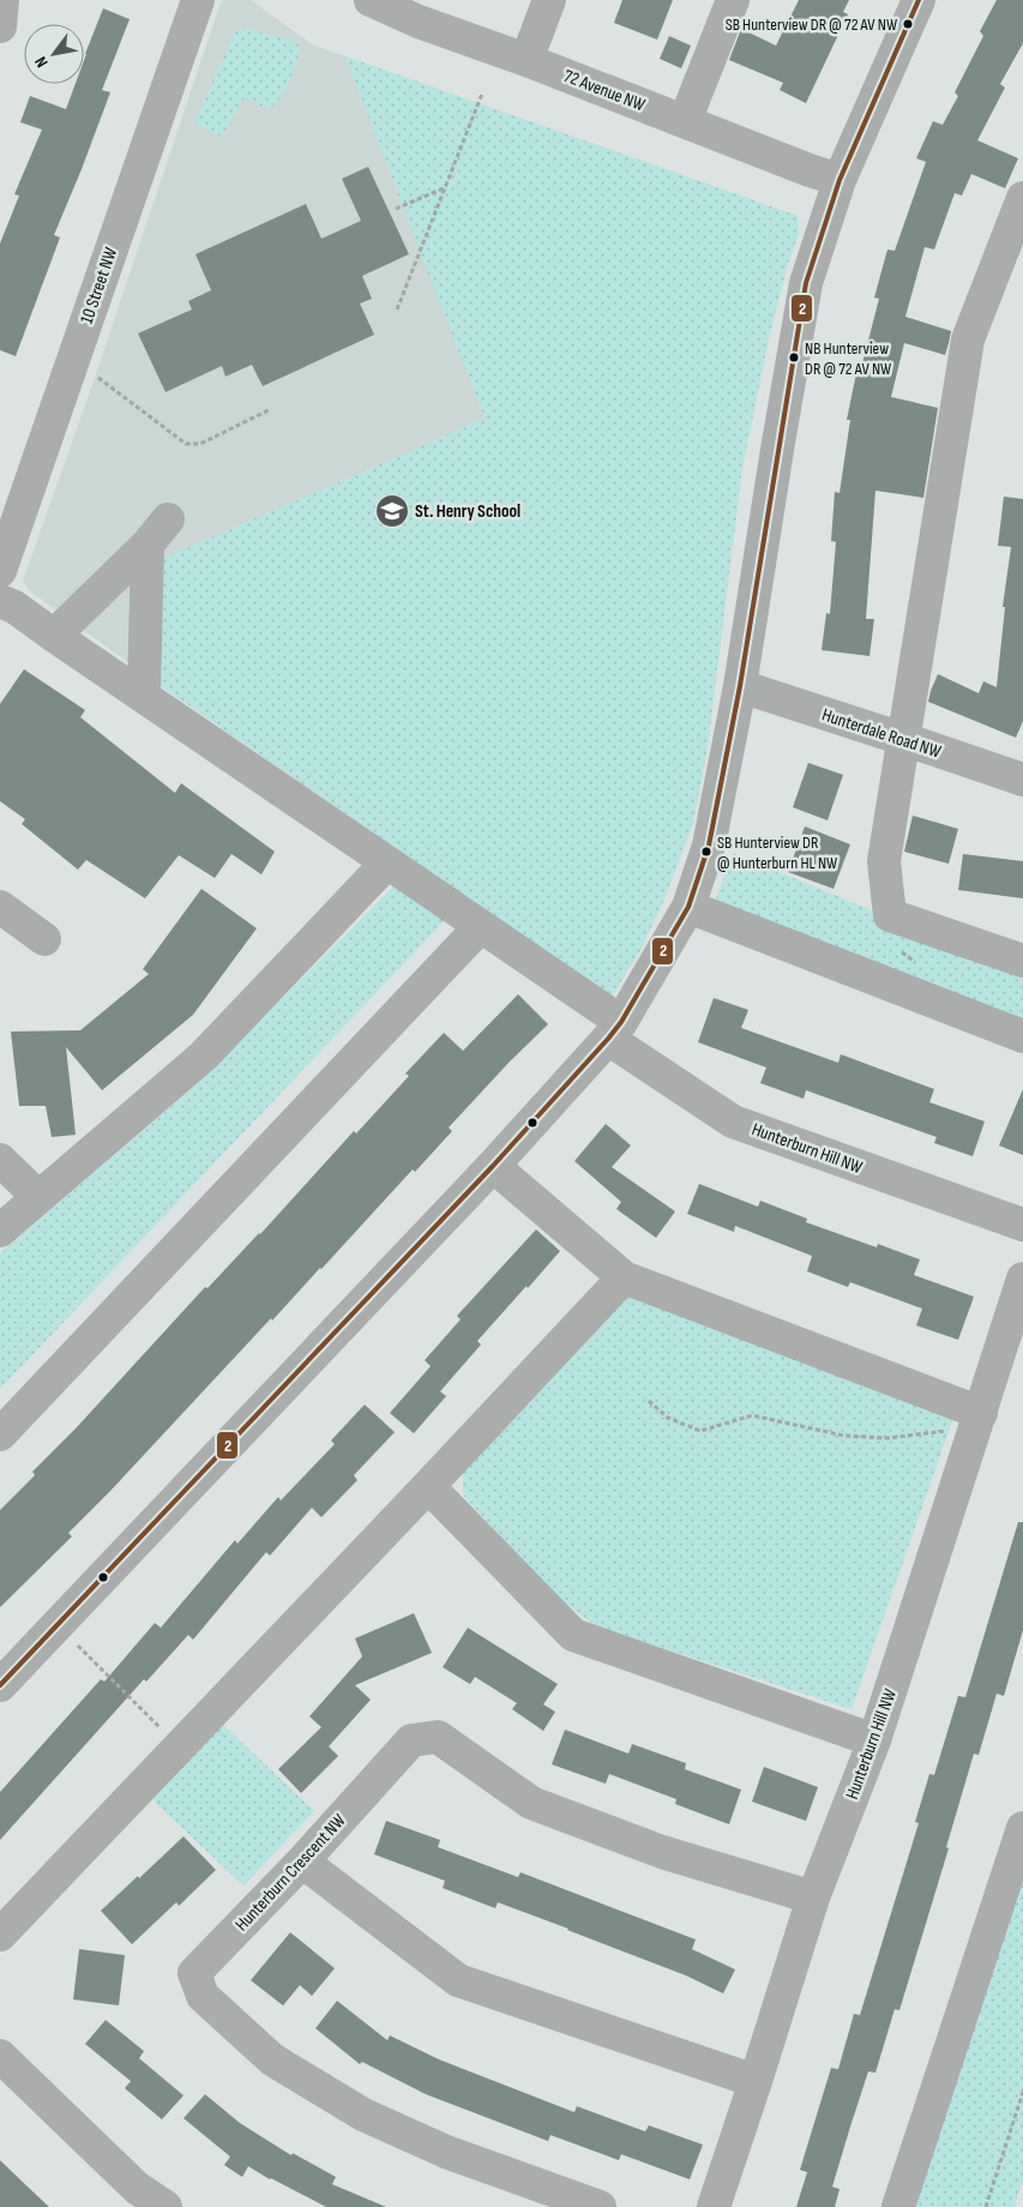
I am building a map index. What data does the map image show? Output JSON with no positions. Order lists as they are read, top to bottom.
{
  "streets": {
    "street": [
      "72 Avenue NW",
      "10 Street NW",
      "Hunterdale Road NW",
      "Hunterburn Hill NW",
      "Hunterburn Crescent NW"
    ]
  },
  "crossings": [
    ["Hunterburn Hill NW", "Hunterburn Crescent NW"]
  ],
  "places": {
    "other": ["SB Hunterview DR @ 72 AV NW", "NB Hunterview DR @ 72 AV NW", "SB Hunterview DR @ Hunterburn HL NW"],
    "school or university": ["St. Henry School"]
  },
  "lines": ["transit line 2"],
  "north": "bottom left"
}
